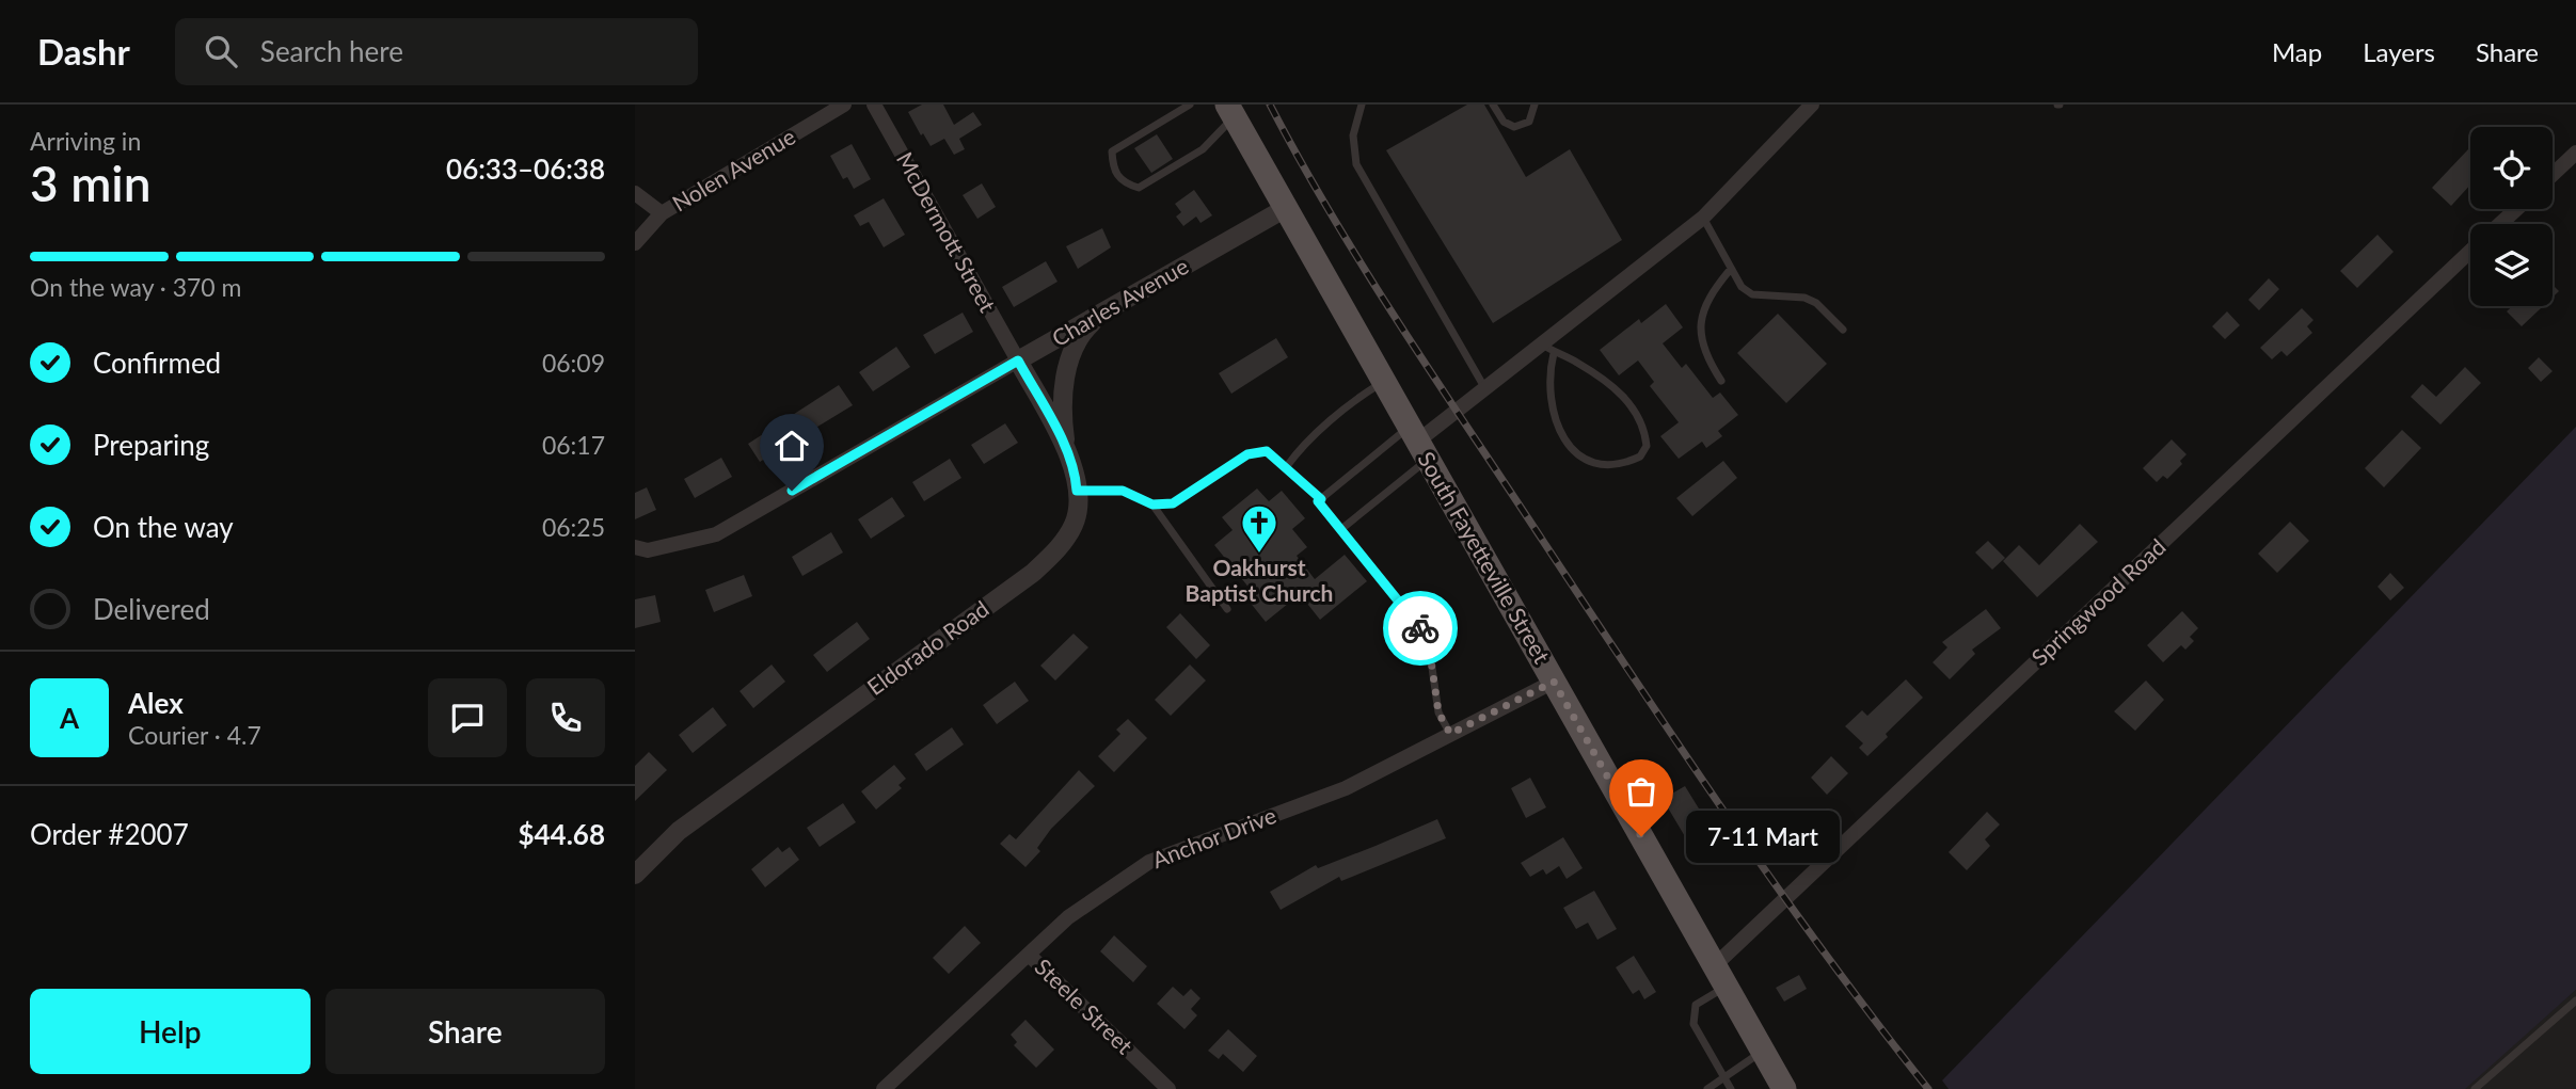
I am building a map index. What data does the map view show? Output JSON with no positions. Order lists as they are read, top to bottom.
{
  "streets": {
    "main road": ["South Fayetteville Street"],
    "street": [
      "Nolen Avenue",
      "McDermott Street",
      "Charles Avenue",
      "Springwood Road",
      "Eldorado Road",
      "Anchor Drive",
      "Steele Street"
    ]
  },
  "crossings": [
    ["McDermott Street", "Charles Avenue"],
    ["McDermott Street", "Eldorado Road"],
    ["Charles Avenue", "South Fayetteville Street"],
    ["Charles Avenue", "Eldorado Road"],
    ["South Fayetteville Street", "Springwood Road"],
    ["South Fayetteville Street", "Anchor Drive"],
    ["Anchor Drive", "Steele Street"]
  ],
  "places": {
    "church": ["Oakhurst Baptist Church"],
    "other": ["7-11 Mart"]
  },
  "page": {
    "header": "Dashr",
    "search": "Search here",
    "nav": ["Map", "Layers", "Share"],
    "heading": ["3 min", "Arriving in", "06:33–06:38"],
    "panel": [
      "Alex",
      "Courier · 4.7",
      "Order #2007",
      "$44.68"
    ],
    "bar": "On the way · 370 m",
    "list": [
      ["Confirmed", "06:09"],
      ["Preparing", "06:17"],
      ["On the way", "06:25"],
      "Delivered"
    ],
    "round": "A",
    "bubble": "7-11 Mart",
    "buttons": ["Help", "Share"]
  }
}
